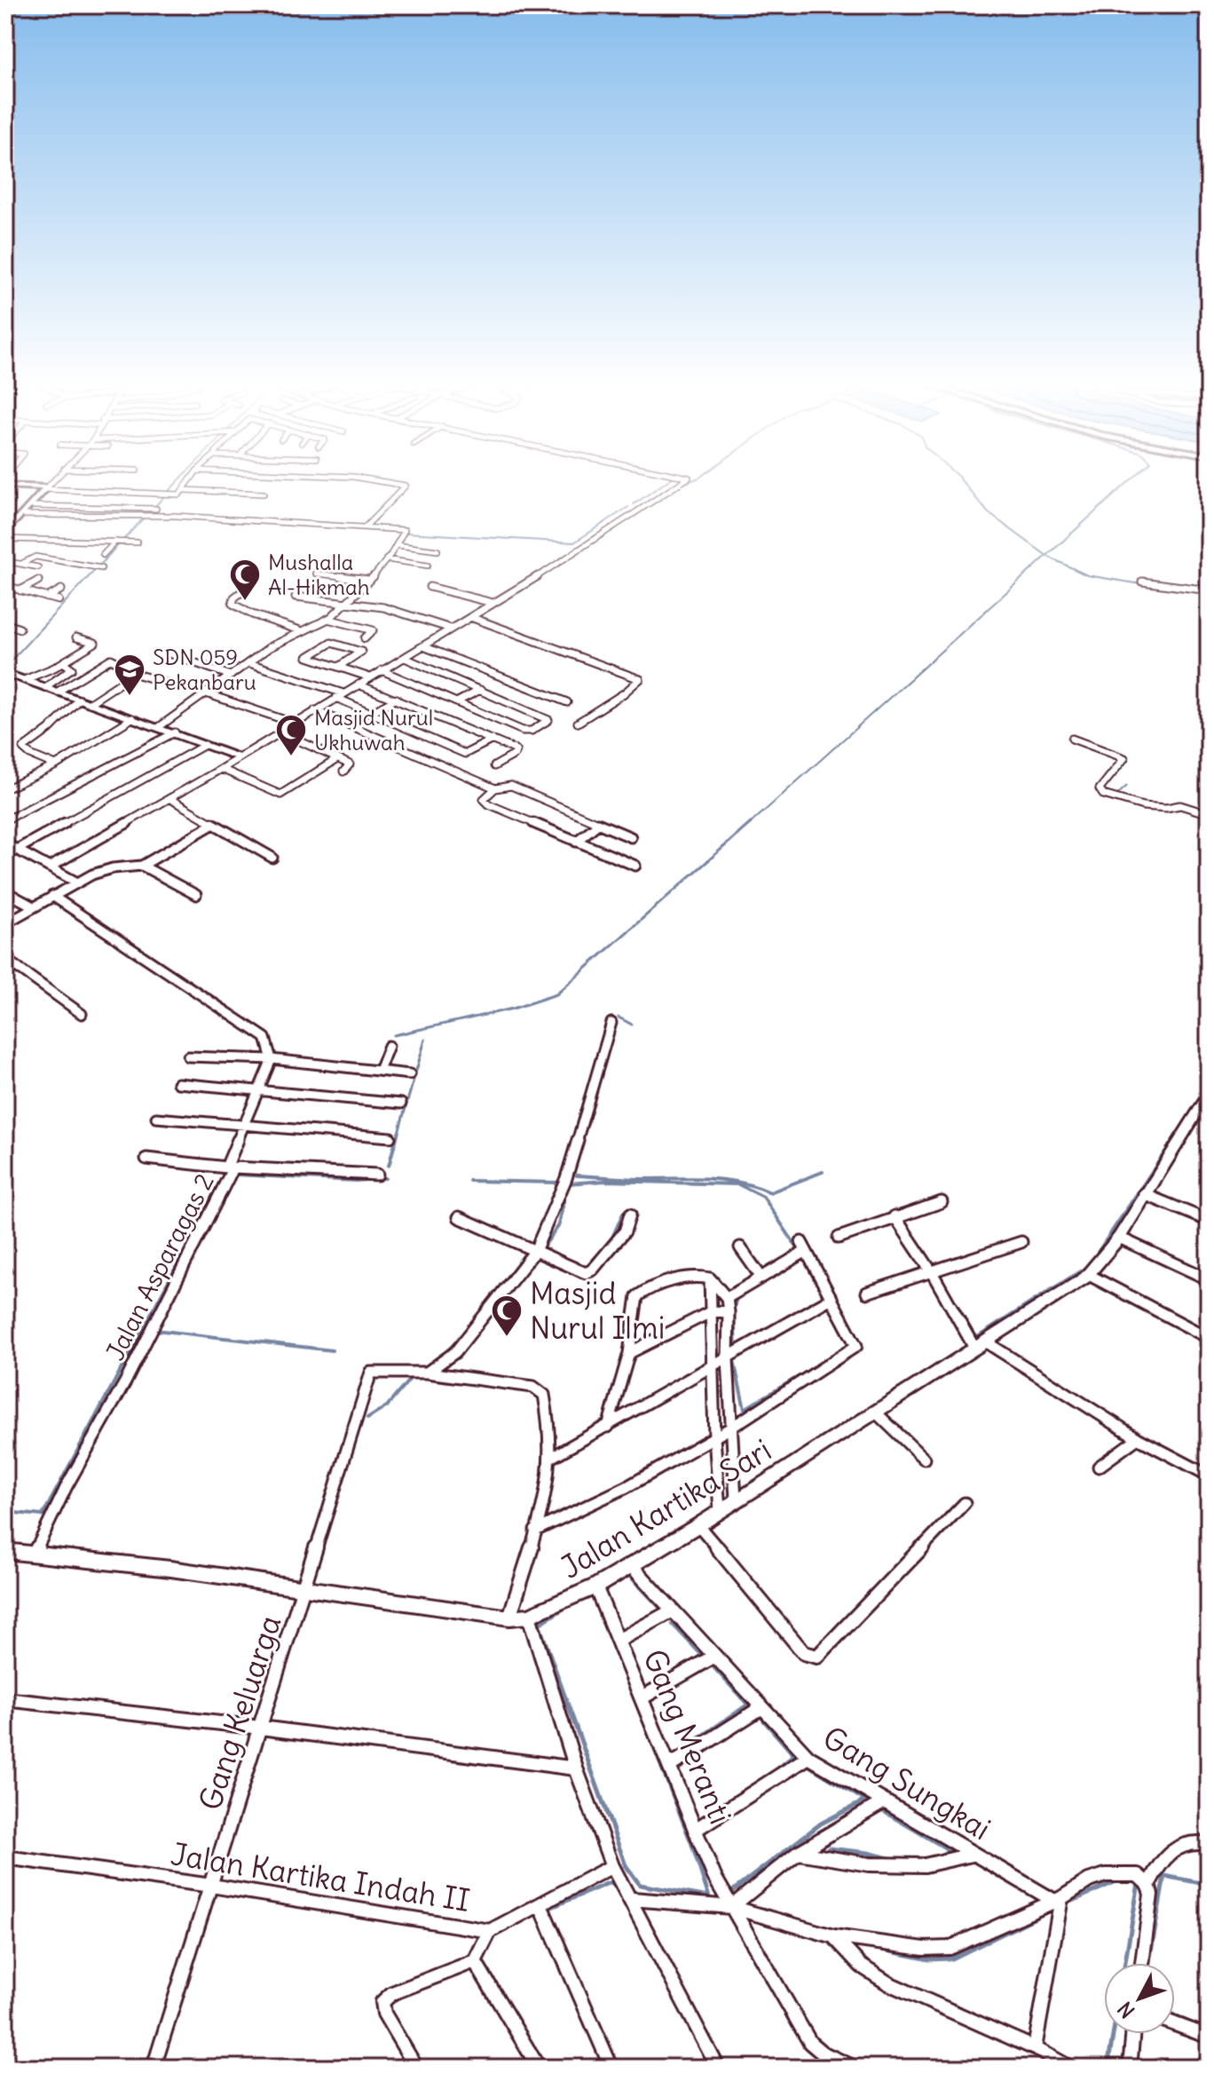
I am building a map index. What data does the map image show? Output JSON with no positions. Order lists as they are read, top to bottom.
{
  "streets": {
    "street": [
      "Jalan Asparagas 2",
      "Jalan Kartika Sari",
      "Gang Keluarga",
      "Gang Meranti",
      "Gang Sungkai",
      "Jalan Kartika Indah II"
    ]
  },
  "crossings": [
    ["Jalan Asparagas 2", "Jalan Kartika Sari"],
    ["Jalan Kartika Sari", "Gang Keluarga"],
    ["Jalan Kartika Sari", "Gang Meranti"],
    ["Jalan Kartika Sari", "Gang Sungkai"],
    ["Gang Keluarga", "Jalan Kartika Indah II"]
  ],
  "places": {
    "mosque": ["Mushalla Al-Hikmah", "Masjid Nurul Ukhuwah", "Masjid Nurul Ilmi"],
    "school or university": ["SDN 059 Pekanbaru"]
  },
  "north": "bottom left"
}
